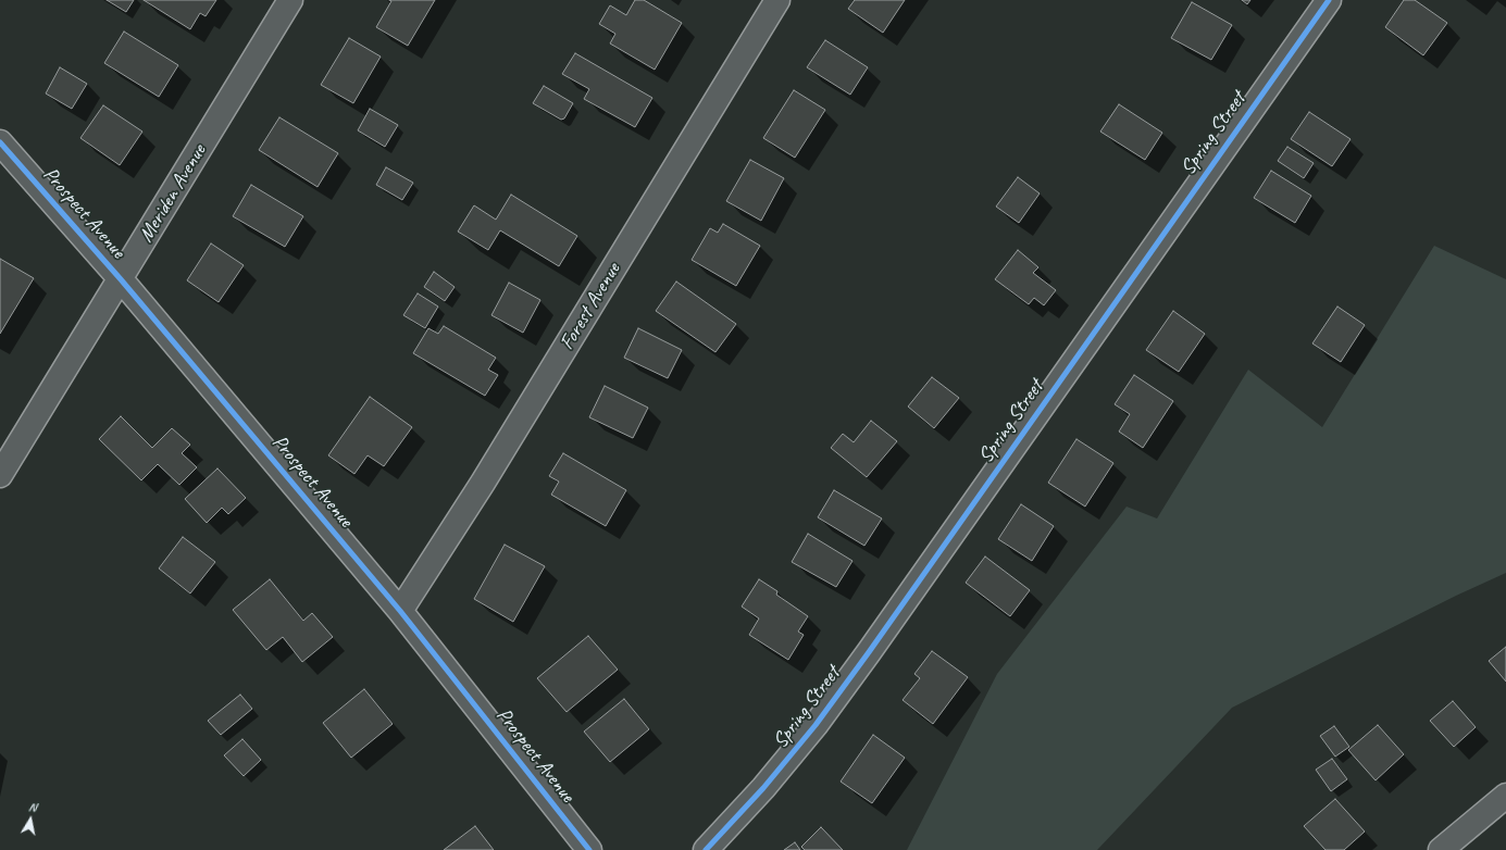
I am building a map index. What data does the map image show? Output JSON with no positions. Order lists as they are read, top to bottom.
{
  "streets": {
    "street": [
      "Spring Street",
      "Meriden Avenue",
      "Prospect Avenue",
      "Forest Avenue"
    ]
  },
  "crossings": [
    ["Meriden Avenue", "Prospect Avenue"],
    ["Prospect Avenue", "Forest Avenue"]
  ],
  "north": "top"
}
